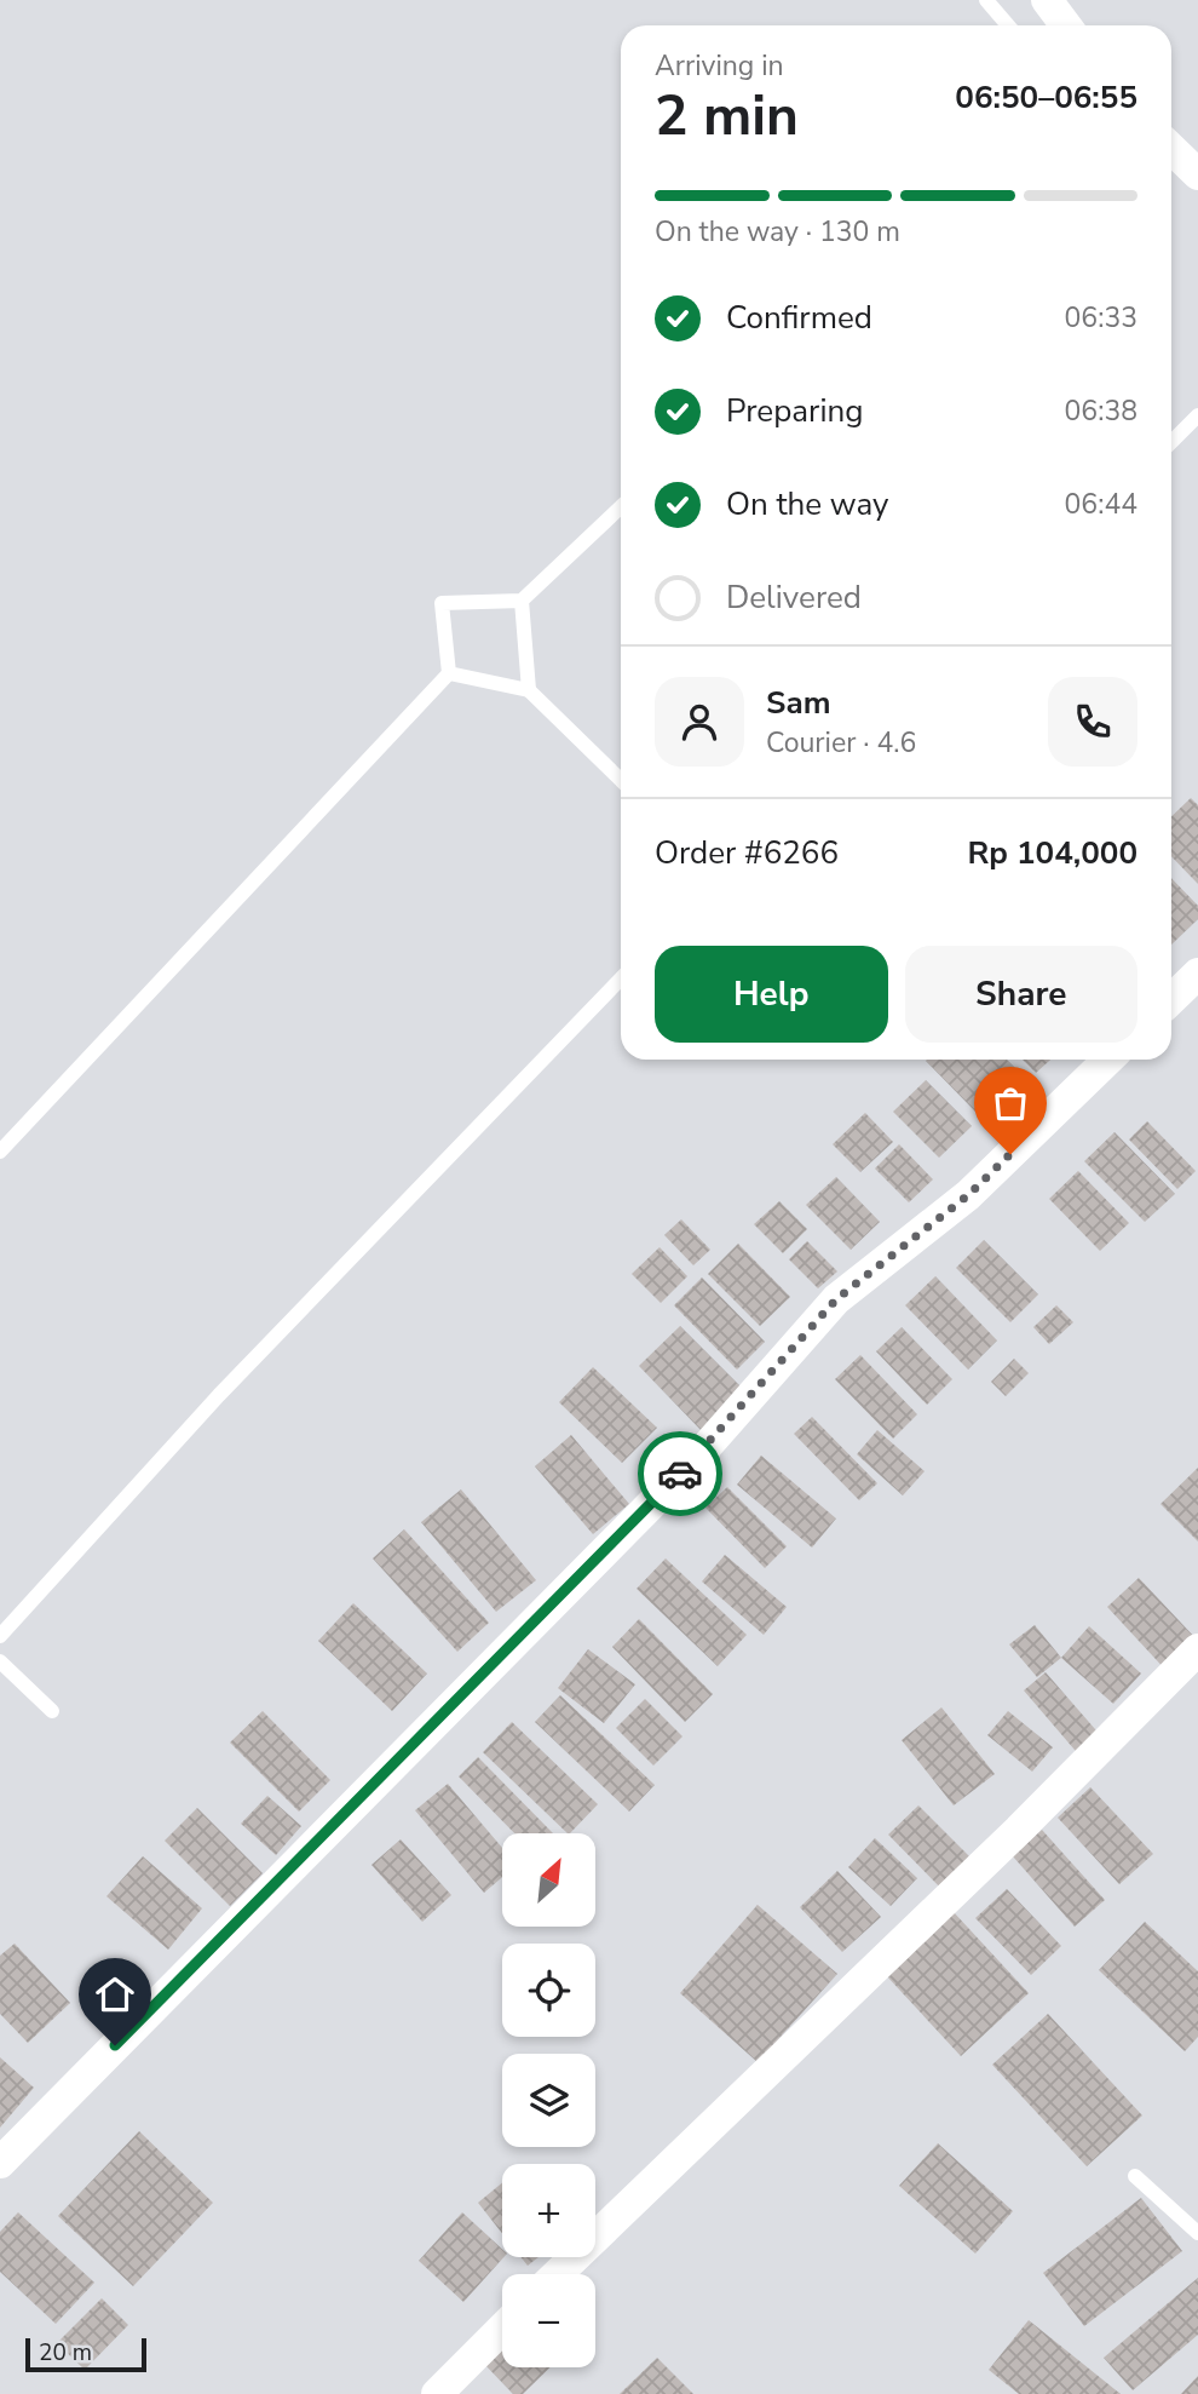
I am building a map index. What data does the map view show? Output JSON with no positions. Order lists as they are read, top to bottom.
{
  "scale_bar": "20 m",
  "north": "top right",
  "page": {
    "heading": ["2 min", "Arriving in", "06:50–06:55"],
    "panel": [
      "Sam",
      "Courier · 4.6",
      "Order #6266",
      "Rp 104,000"
    ],
    "bar": "On the way · 130 m",
    "list": [
      ["Confirmed", "06:33"],
      ["Preparing", "06:38"],
      ["On the way", "06:44"],
      "Delivered"
    ],
    "buttons": ["Help", "Share"],
    "map_buttons": ["+", "−"],
    "scale": "20 m"
  }
}
